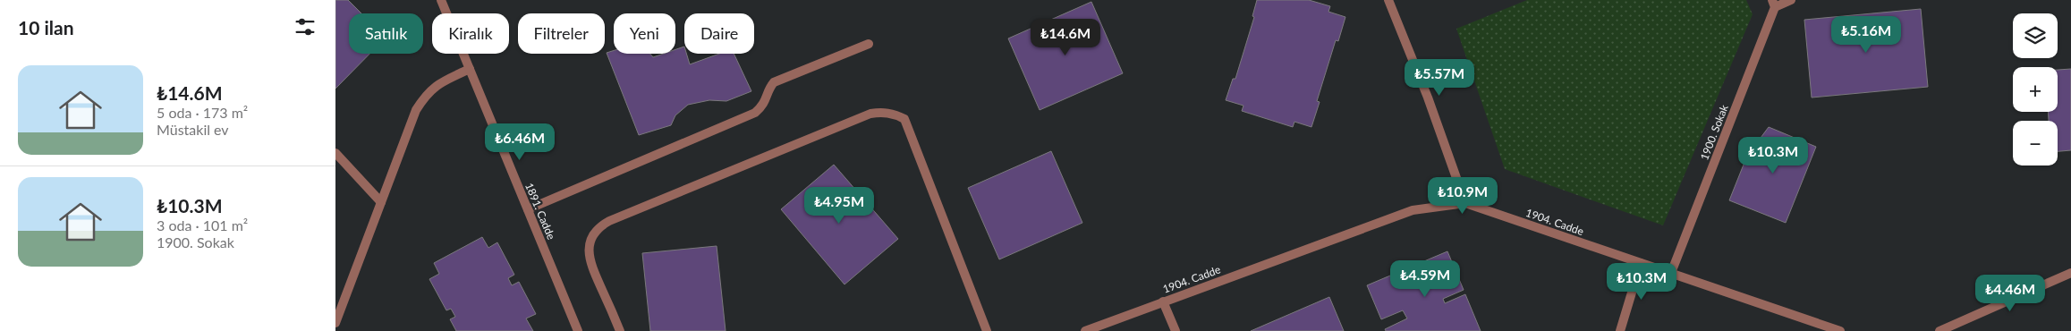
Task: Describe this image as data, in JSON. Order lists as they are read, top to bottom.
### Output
{
  "streets": {
    "street": ["1900. Sokak", "1891. Cadde", "1904. Cadde"]
  },
  "crossings": [
    ["1900. Sokak", "1904. Cadde"]
  ],
  "page": {
    "heading": "10 ilan",
    "map_buttons": ["+", "−"],
    "chip": [
      "Satılık",
      "Kiralık",
      "Filtreler",
      "Yeni",
      "Daire"
    ],
    "price": [
      "₺5.16M",
      "₺14.6M",
      "₺5.57M",
      "₺6.46M",
      "₺10.3M",
      "₺10.9M",
      "₺4.95M",
      "₺4.59M",
      "₺10.3M",
      "₺4.46M"
    ],
    "list": [
      {
        "name": "₺14.6M",
        "note": "5 oda · 173 m² · Müstakil ev"
      },
      {
        "name": "₺10.3M",
        "note": "3 oda · 101 m² · 1900. Sokak"
      }
    ]
  }
}
